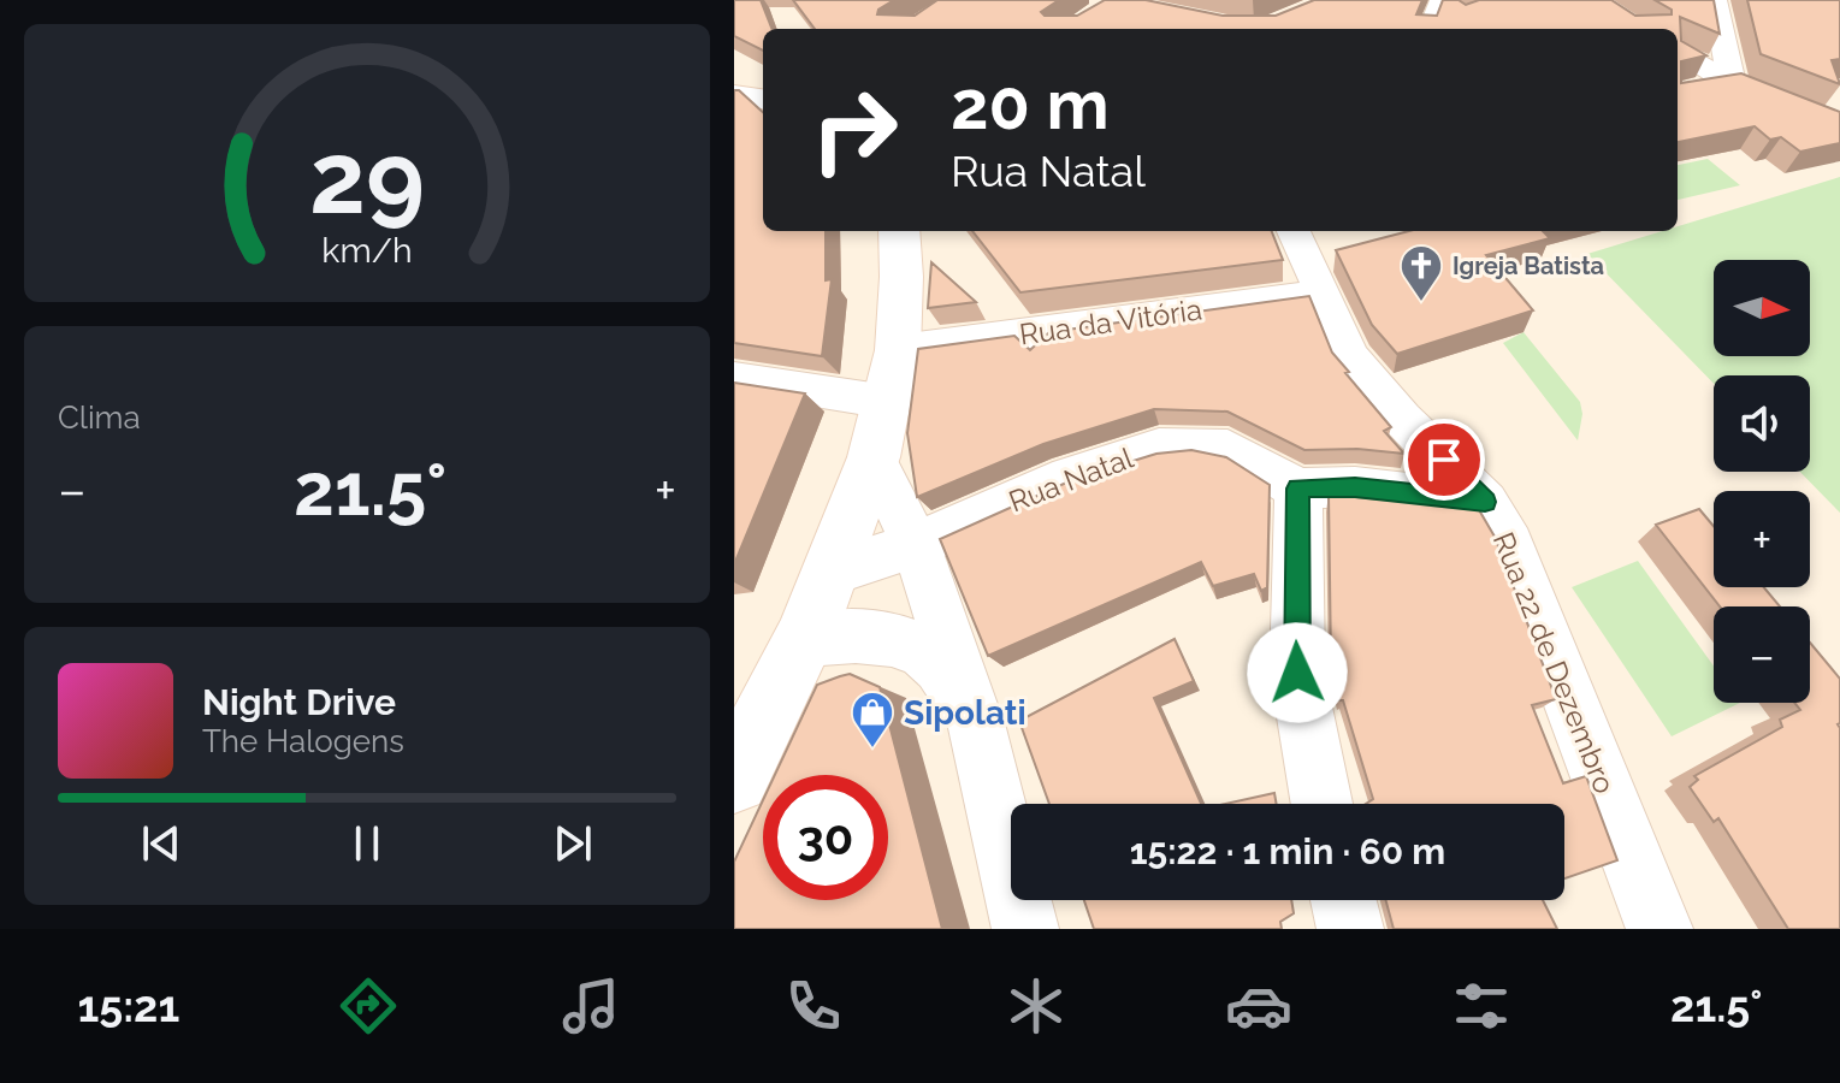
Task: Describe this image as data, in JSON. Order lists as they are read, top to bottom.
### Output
{
  "streets": {
    "street": ["Rua da Vitória", "Rua Natal", "Rua 22 de Dezembro"]
  },
  "crossings": [
    ["Rua da Vitória", "Rua 22 de Dezembro"]
  ],
  "places": {
    "church": ["Igreja Batista"],
    "shop": ["Sipolati"]
  },
  "north": "right",
  "page": {
    "turn": ["20 m", "Rua Natal"],
    "map_buttons": ["+", "−"],
    "tile": "Clima",
    "heat": ["−", "21.5°", "+"],
    "song": ["Night Drive", "The Halogens"],
    "limit": "30",
    "trip": "15:22 · 1 min · 60 m",
    "tabs": ["15:21", "21.5°"],
    "gauge": ["29", "km/h"]
  }
}
